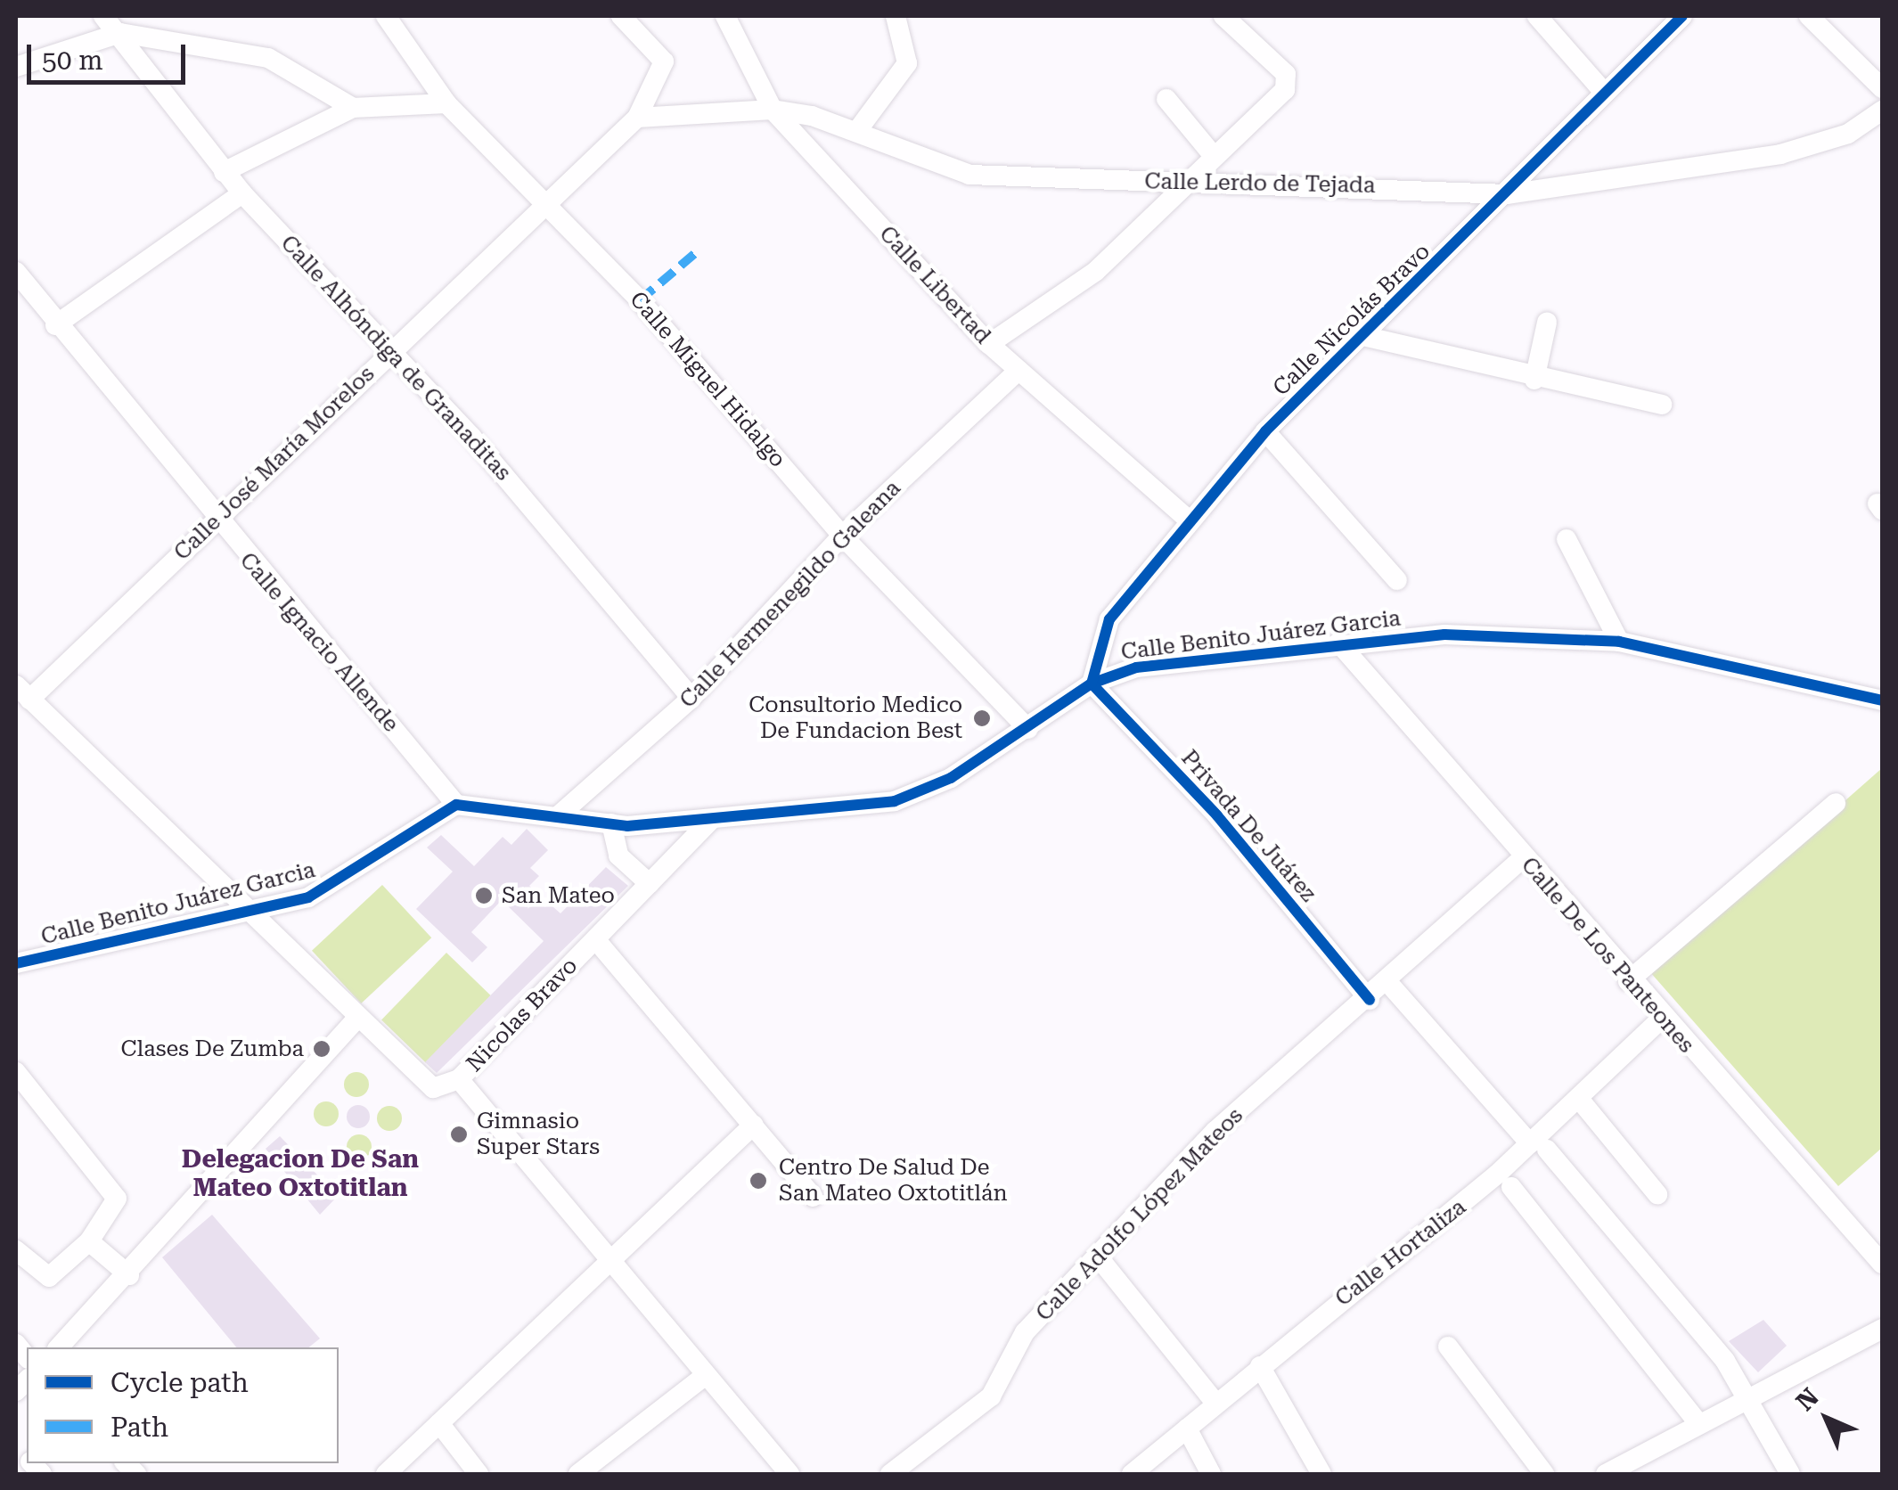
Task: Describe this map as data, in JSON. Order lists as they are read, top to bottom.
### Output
{
  "streets": {
    "street": [
      "Calle Lerdo de Tejada",
      "Calle Libertad",
      "Calle Nicolás Bravo",
      "Calle Alhóndiga de Granaditas",
      "Calle Miguel Hidalgo",
      "Calle José María Morelos",
      "Calle Hermenegildo Galeana",
      "Calle Benito Juárez Garcia",
      "Calle Ignacio Allende",
      "Privada De Juárez",
      "Calle De Los Panteones",
      "Nicolas Bravo",
      "Calle Adolfo López Mateos",
      "Calle Hortaliza"
    ]
  },
  "crossings": [
    ["Calle Lerdo de Tejada", "Calle Libertad"],
    ["Calle Lerdo de Tejada", "Calle Nicolás Bravo"],
    ["Calle Lerdo de Tejada", "Calle José María Morelos"],
    ["Calle Libertad", "Calle Nicolás Bravo"],
    ["Calle Libertad", "Calle Hermenegildo Galeana"],
    ["Calle Nicolás Bravo", "Calle Benito Juárez Garcia"],
    ["Calle Nicolás Bravo", "Privada De Juárez"],
    ["Calle Alhóndiga de Granaditas", "Calle José María Morelos"],
    ["Calle Alhóndiga de Granaditas", "Calle Hermenegildo Galeana"],
    ["Calle Miguel Hidalgo", "Calle José María Morelos"],
    ["Calle Miguel Hidalgo", "Calle Hermenegildo Galeana"],
    ["Calle Miguel Hidalgo", "Calle Benito Juárez Garcia"],
    ["Calle José María Morelos", "Calle Ignacio Allende"],
    ["Calle José María Morelos", "Nicolas Bravo"],
    ["Calle Hermenegildo Galeana", "Calle Benito Juárez Garcia"],
    ["Calle Benito Juárez Garcia", "Calle Ignacio Allende"],
    ["Calle Benito Juárez Garcia", "Privada De Juárez"],
    ["Calle Benito Juárez Garcia", "Calle De Los Panteones"],
    ["Calle Benito Juárez Garcia", "Nicolas Bravo"],
    ["Privada De Juárez", "Calle Adolfo López Mateos"],
    ["Calle De Los Panteones", "Calle Adolfo López Mateos"],
    ["Calle De Los Panteones", "Calle Hortaliza"]
  ],
  "districts": ["Delegacion De San Mateo Oxtotitlan"],
  "places": [
    "Consultorio Medico De Fundacion Best",
    "San Mateo",
    "Clases De Zumba",
    "Gimnasio Super Stars",
    "Centro De Salud De San Mateo Oxtotitlán"
  ],
  "legend": ["Cycle path", "Path"],
  "scale_bar": "50 m",
  "north": "top left"
}
